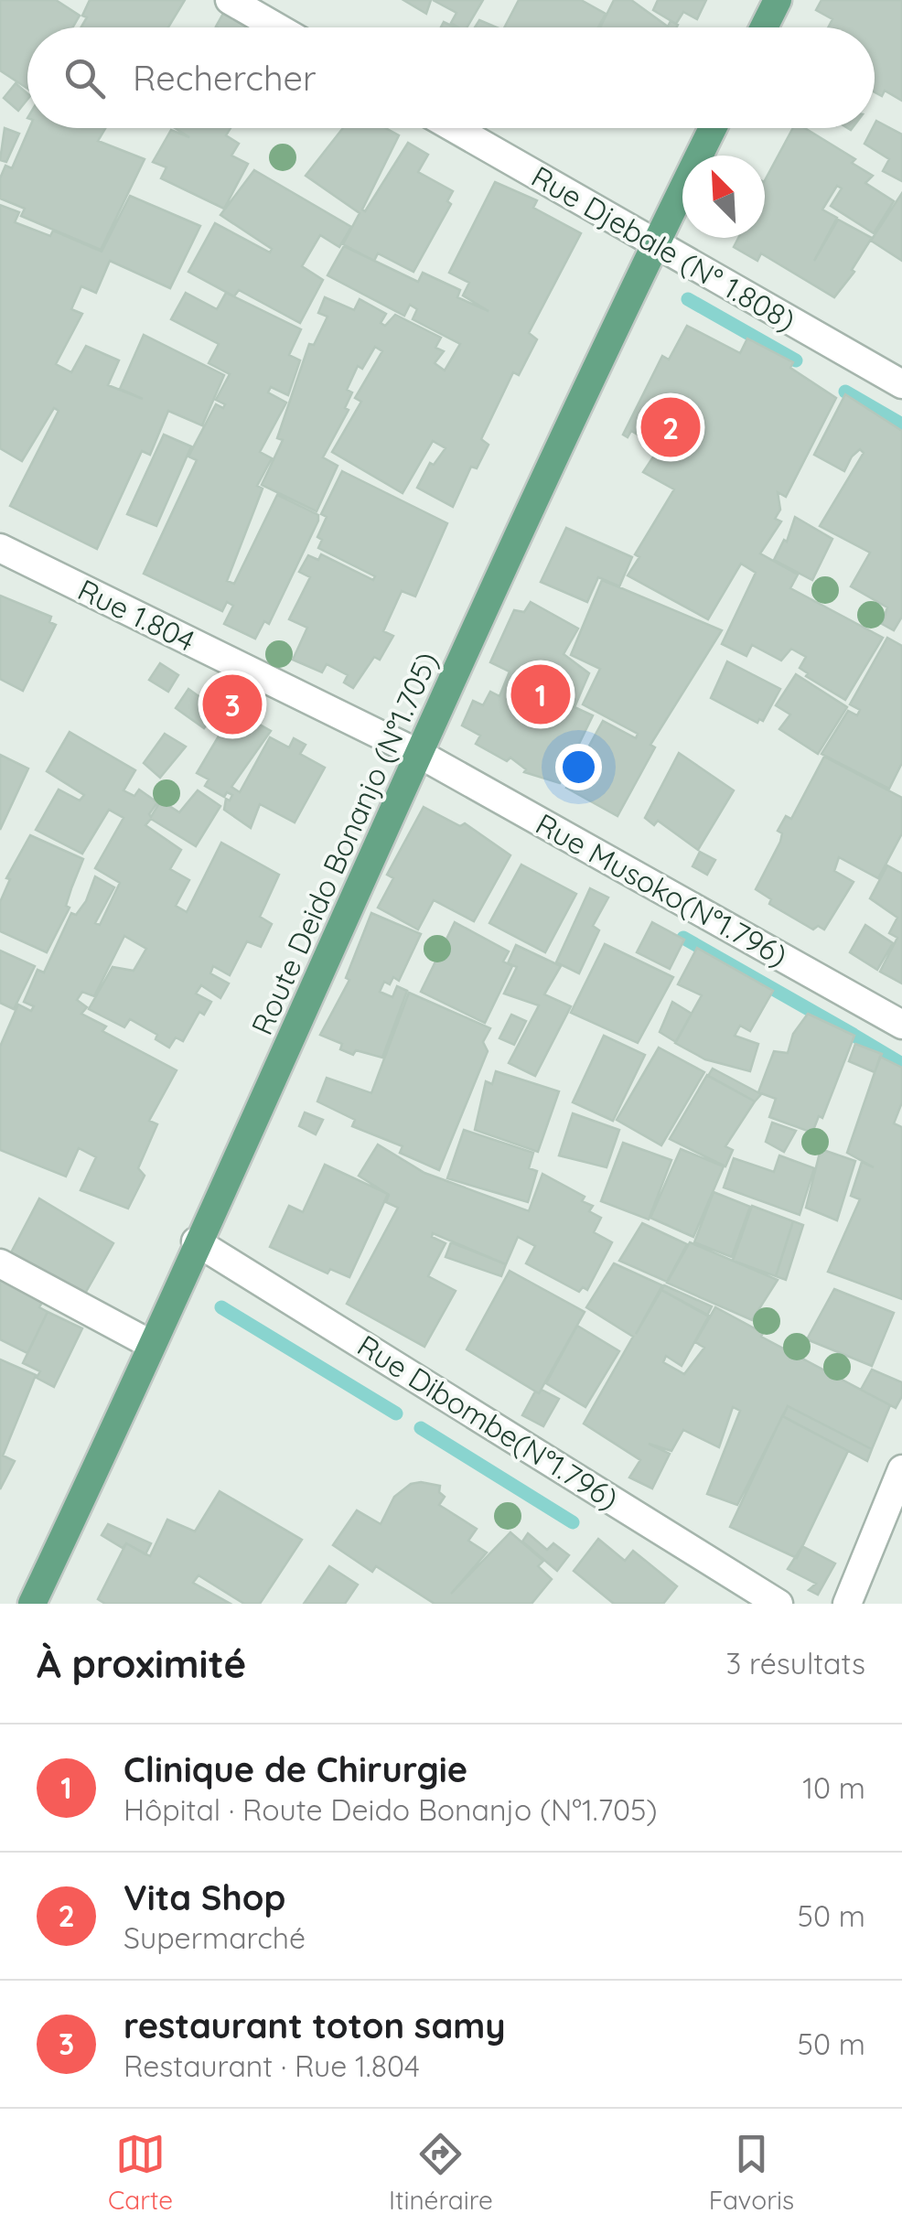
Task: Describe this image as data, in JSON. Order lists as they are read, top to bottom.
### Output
{
  "streets": {
    "main road": ["Route Deido Bonanjo (N°1.705)"],
    "street": [
      "Rue Djebale (N° 1.808)",
      "Rue 1.804",
      "Rue Musoko(N°1.796)",
      "Rue Dibombe(N°1.796)"
    ]
  },
  "crossings": [
    ["Rue Djebale (N° 1.808)", "Route Deido Bonanjo (N°1.705)"],
    ["Rue 1.804", "Route Deido Bonanjo (N°1.705)"],
    ["Rue 1.804", "Rue Musoko(N°1.796)"],
    ["Route Deido Bonanjo (N°1.705)", "Rue Musoko(N°1.796)"],
    ["Route Deido Bonanjo (N°1.705)", "Rue Dibombe(N°1.796)"]
  ],
  "north": "top left",
  "page": {
    "search": "Rechercher",
    "pins": ["2", "1", "3"],
    "heading": ["À proximité", "3 résultats"],
    "list": [
      {
        "mark": "1",
        "name": "Clinique de Chirurgie",
        "note": "Hôpital · Route Deido Bonanjo (N°1.705)",
        "value": "10 m"
      },
      {
        "mark": "2",
        "name": "Vita Shop",
        "note": "Supermarché",
        "value": "50 m"
      },
      {
        "mark": "3",
        "name": "restaurant toton samy",
        "note": "Restaurant · Rue 1.804",
        "value": "50 m"
      }
    ],
    "nav": ["Carte", "Itinéraire", "Favoris"]
  }
}
